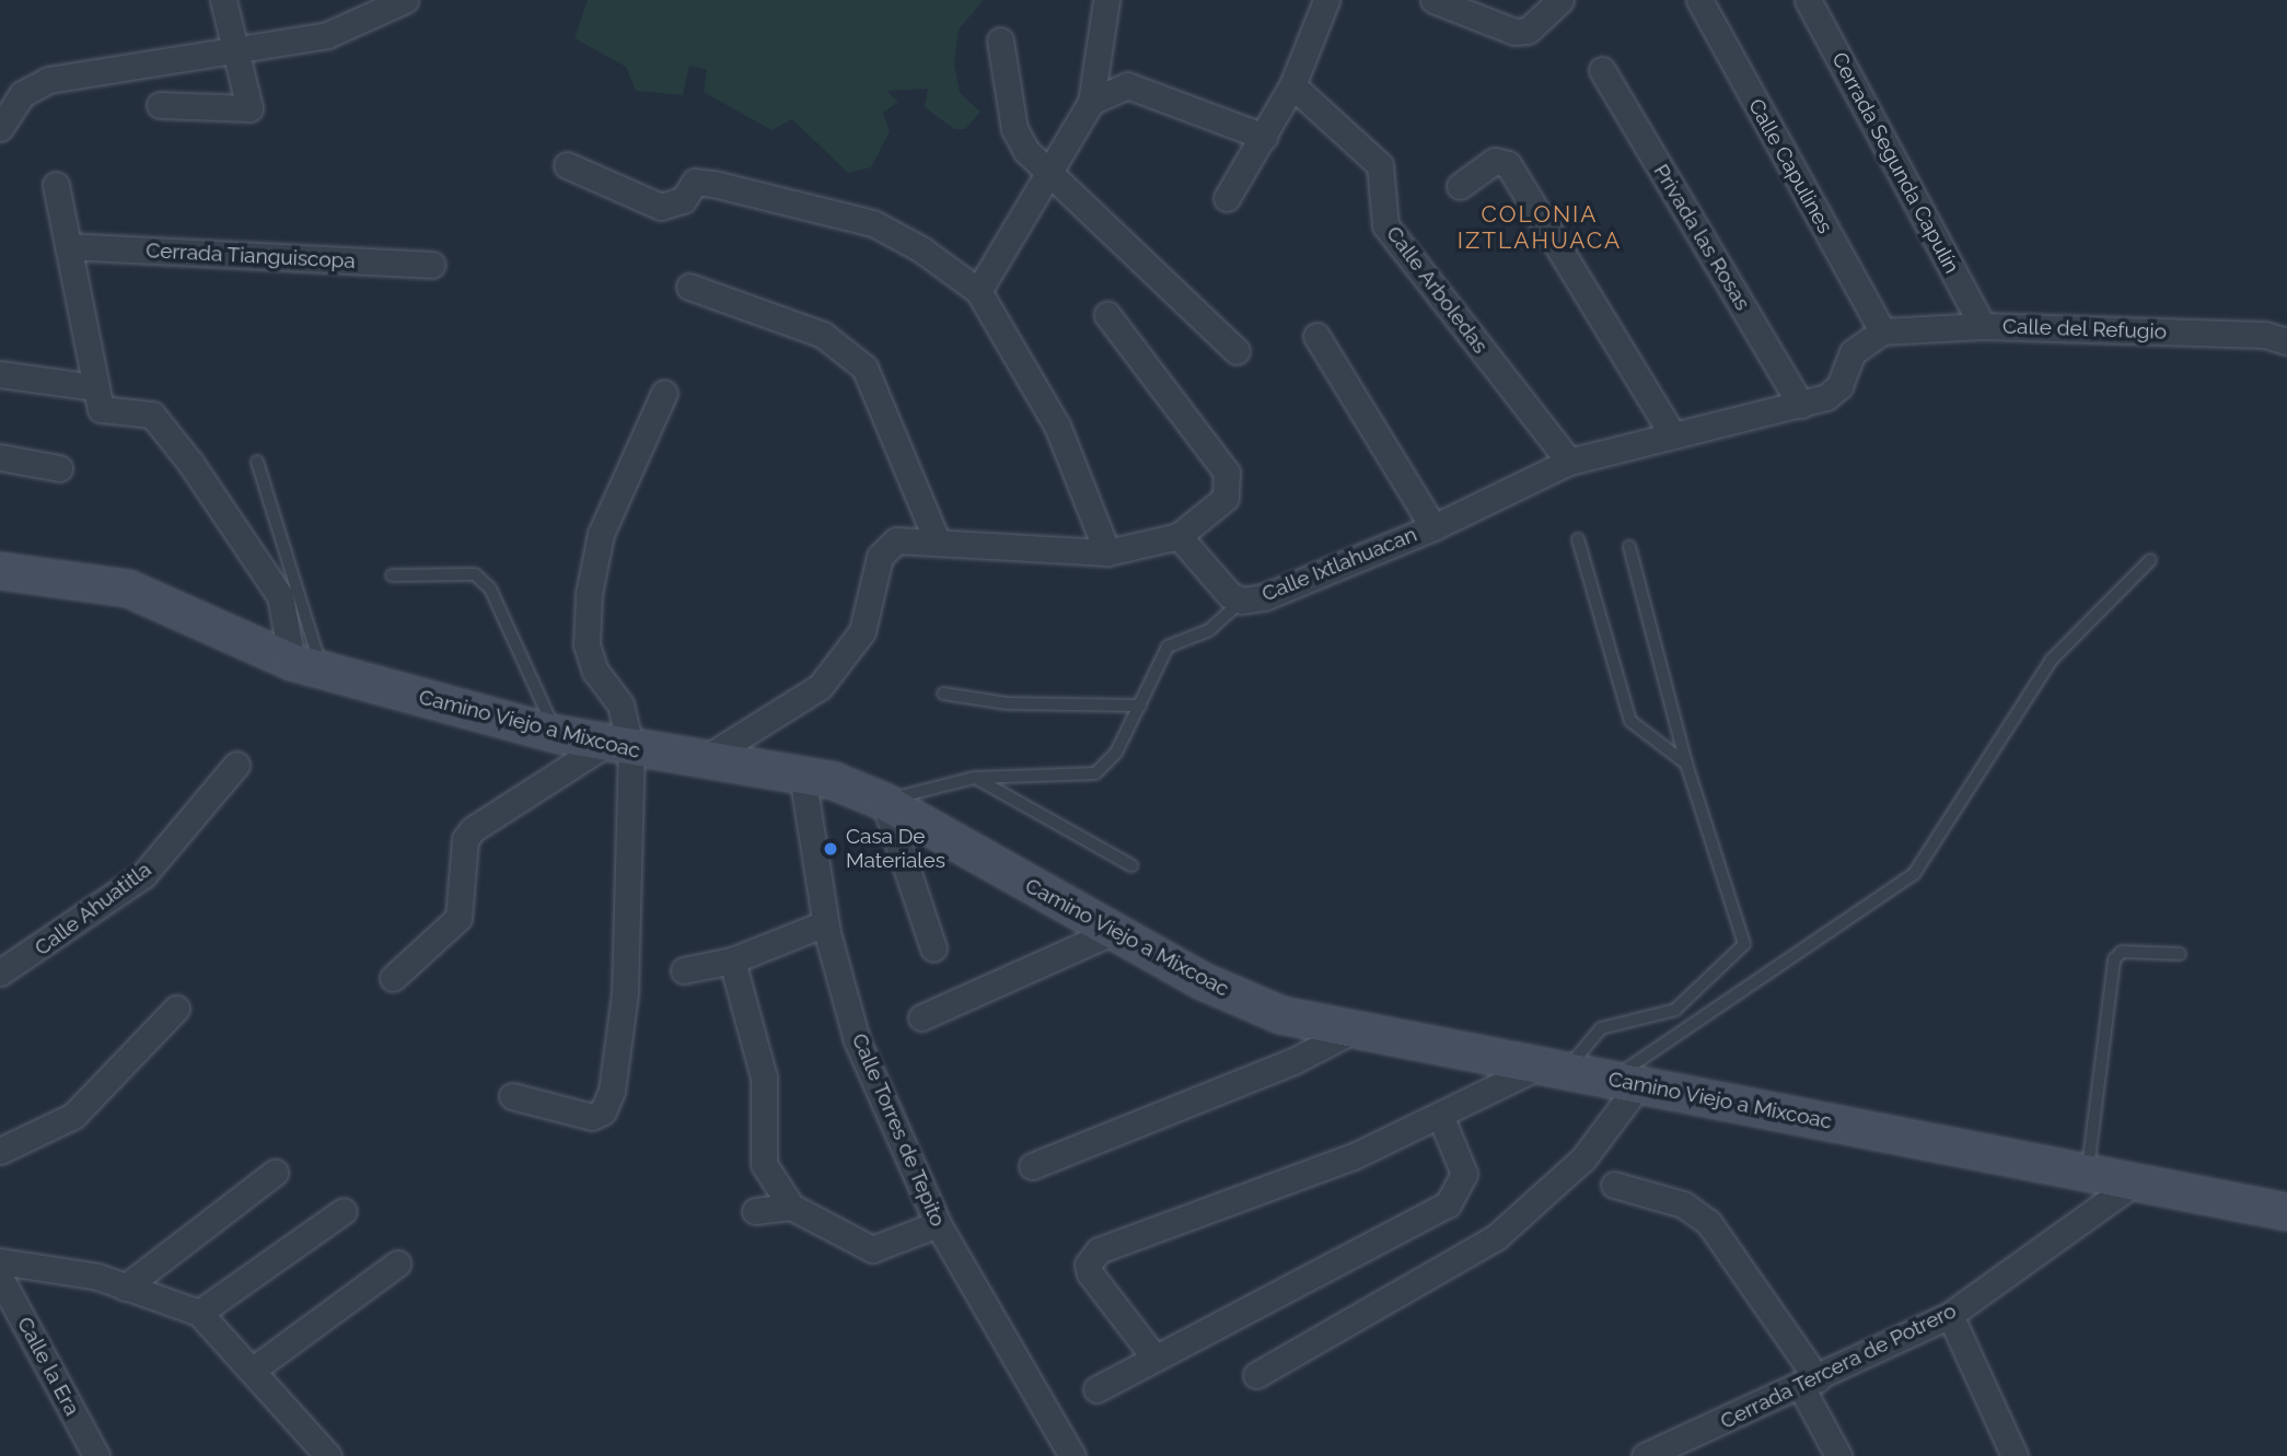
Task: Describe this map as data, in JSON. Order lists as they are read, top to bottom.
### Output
{
  "streets": {
    "main road": ["Camino Viejo a Mixcoac"],
    "street": [
      "Cerrada Segunda Capulín",
      "Calle Capulines",
      "Privada las Rosas",
      "Cerrada Tianguiscopa",
      "Calle Arboledas",
      "Calle del Refugio",
      "Calle Ixtlahuacan",
      "Calle Ahuatitla",
      "Calle Torres de Tepito",
      "Calle la Era",
      "Cerrada Tercera de Potrero"
    ]
  },
  "crossings": [
    ["Cerrada Segunda Capulín", "Calle del Refugio"],
    ["Calle Capulines", "Calle del Refugio"],
    ["Calle Capulines", "Calle Ixtlahuacan"],
    ["Privada las Rosas", "Calle Ixtlahuacan"],
    ["Calle Arboledas", "Calle Ixtlahuacan"],
    ["Calle del Refugio", "Calle Ixtlahuacan"],
    ["Camino Viejo a Mixcoac", "Calle Torres de Tepito"],
    ["Camino Viejo a Mixcoac", "Cerrada Tercera de Potrero"]
  ],
  "districts": ["COLONIA IZTLAHUACA"],
  "places": ["Casa De Materiales"]
}
